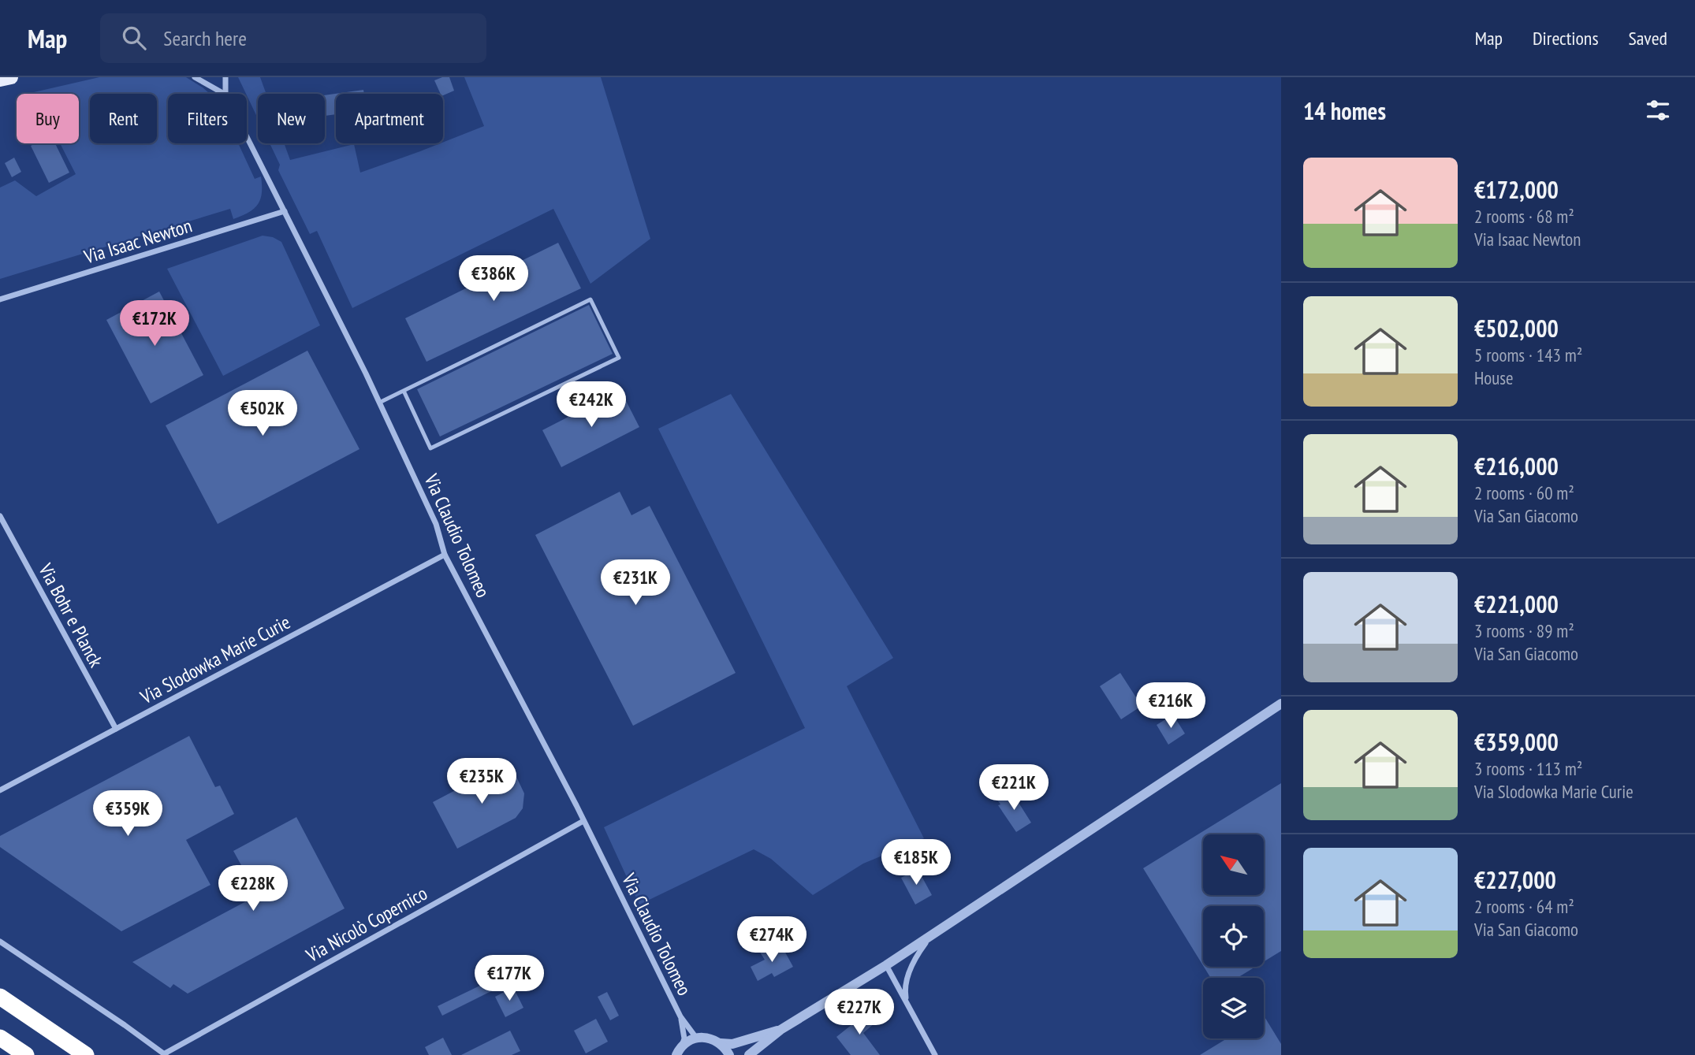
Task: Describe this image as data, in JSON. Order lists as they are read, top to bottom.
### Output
{
  "streets": {
    "street": [
      "Via Isaac Newton",
      "Via Claudio Tolomeo",
      "Via Bohr e Planck",
      "Via Slodowka Marie Curie",
      "Via Nicolò Copernico"
    ]
  },
  "crossings": [
    ["Via Isaac Newton", "Via Claudio Tolomeo"],
    ["Via Claudio Tolomeo", "Via Slodowka Marie Curie"],
    ["Via Claudio Tolomeo", "Via Nicolò Copernico"],
    ["Via Bohr e Planck", "Via Slodowka Marie Curie"]
  ],
  "north": "top left",
  "page": {
    "header": "Map",
    "search": "Search here",
    "nav": ["Map", "Directions", "Saved"],
    "heading": "14 homes",
    "chip": [
      "Buy",
      "Rent",
      "Filters",
      "New",
      "Apartment"
    ],
    "list": [
      {
        "name": "€172,000",
        "note": "2 rooms · 68 m² · Via Isaac Newton"
      },
      {
        "name": "€502,000",
        "note": "5 rooms · 143 m² · House"
      },
      {
        "name": "€216,000",
        "note": "2 rooms · 60 m² · Via San Giacomo"
      },
      {
        "name": "€221,000",
        "note": "3 rooms · 89 m² · Via San Giacomo"
      },
      {
        "name": "€359,000",
        "note": "3 rooms · 113 m² · Via Slodowka Marie Curie"
      },
      {
        "name": "€227,000",
        "note": "2 rooms · 64 m² · Via San Giacomo"
      }
    ],
    "price": [
      "€386K",
      "€172K",
      "€242K",
      "€502K",
      "€231K",
      "€216K",
      "€235K",
      "€221K",
      "€359K",
      "€185K",
      "€228K",
      "€274K",
      "€177K",
      "€227K"
    ]
  }
}
